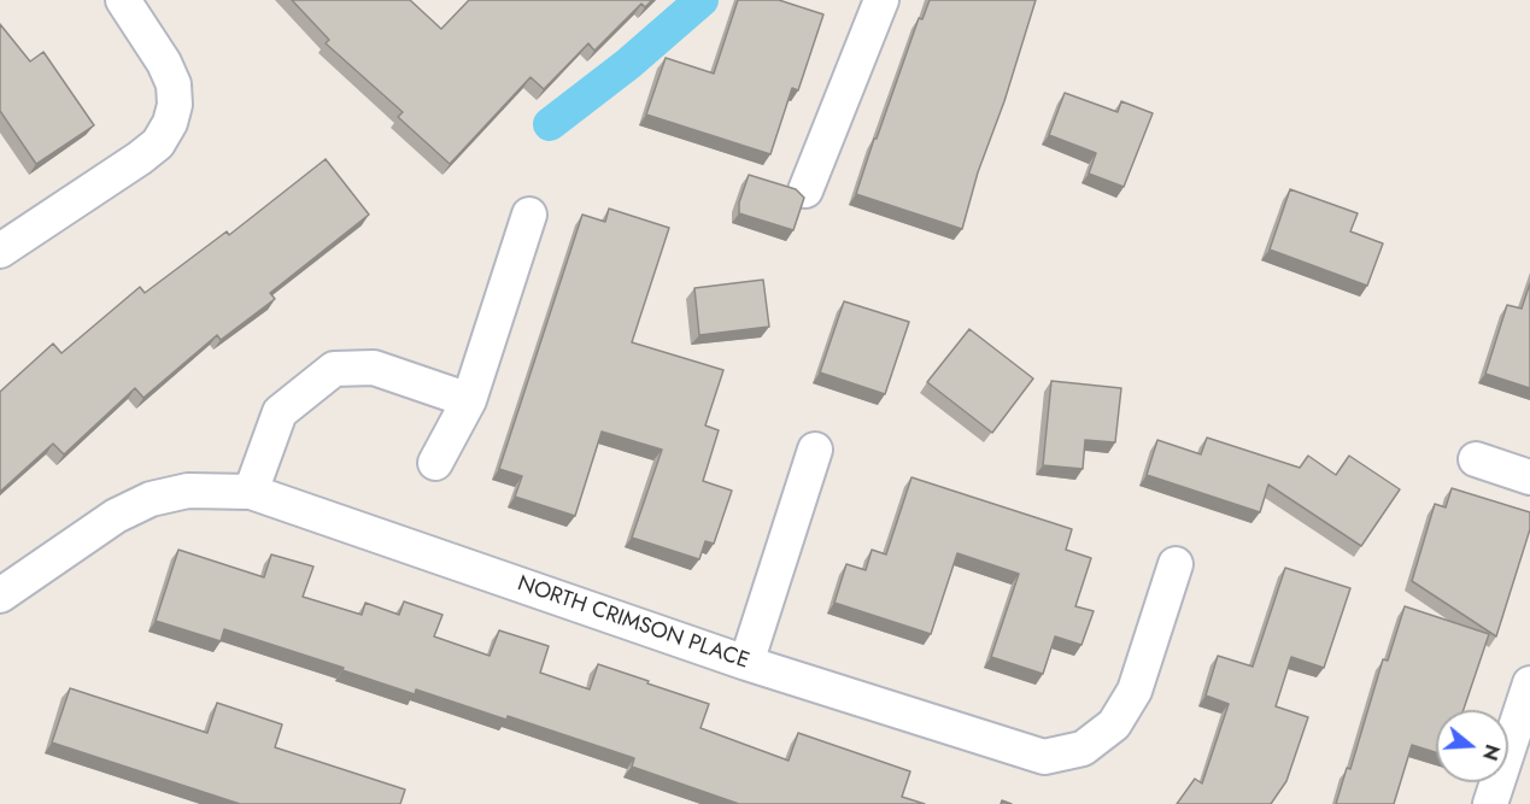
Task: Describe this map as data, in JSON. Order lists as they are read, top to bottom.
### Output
{
  "streets": {
    "street": ["NORTH CRIMSON PLACE"]
  },
  "north": "right"
}
